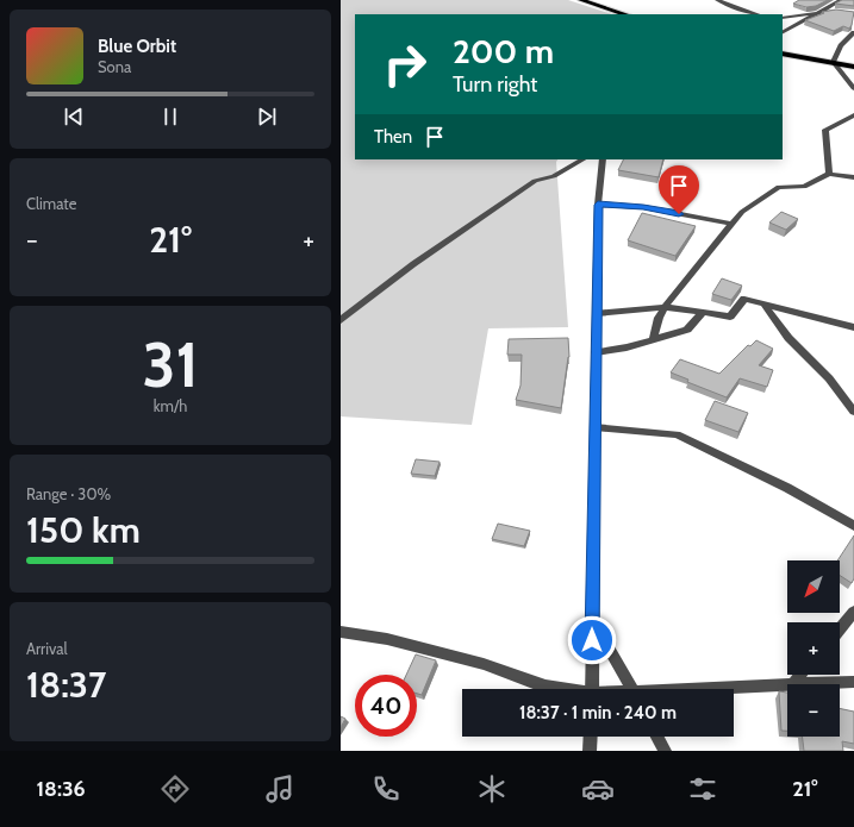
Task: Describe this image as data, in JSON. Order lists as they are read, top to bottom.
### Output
{
  "north": "bottom left",
  "page": {
    "turn": ["200 m", "Turn right"],
    "song": ["Blue Orbit", "Sona"],
    "then": "Then",
    "tile": [
      "Climate",
      ["31", "km/h"],
      ["Range · 30%", "150 km"],
      ["Arrival", "18:37"]
    ],
    "heat": ["−", "21°", "+"],
    "map_buttons": ["+", "−"],
    "limit": "40",
    "trip": "18:37 · 1 min · 240 m",
    "tabs": ["18:36", "21°"]
  }
}
